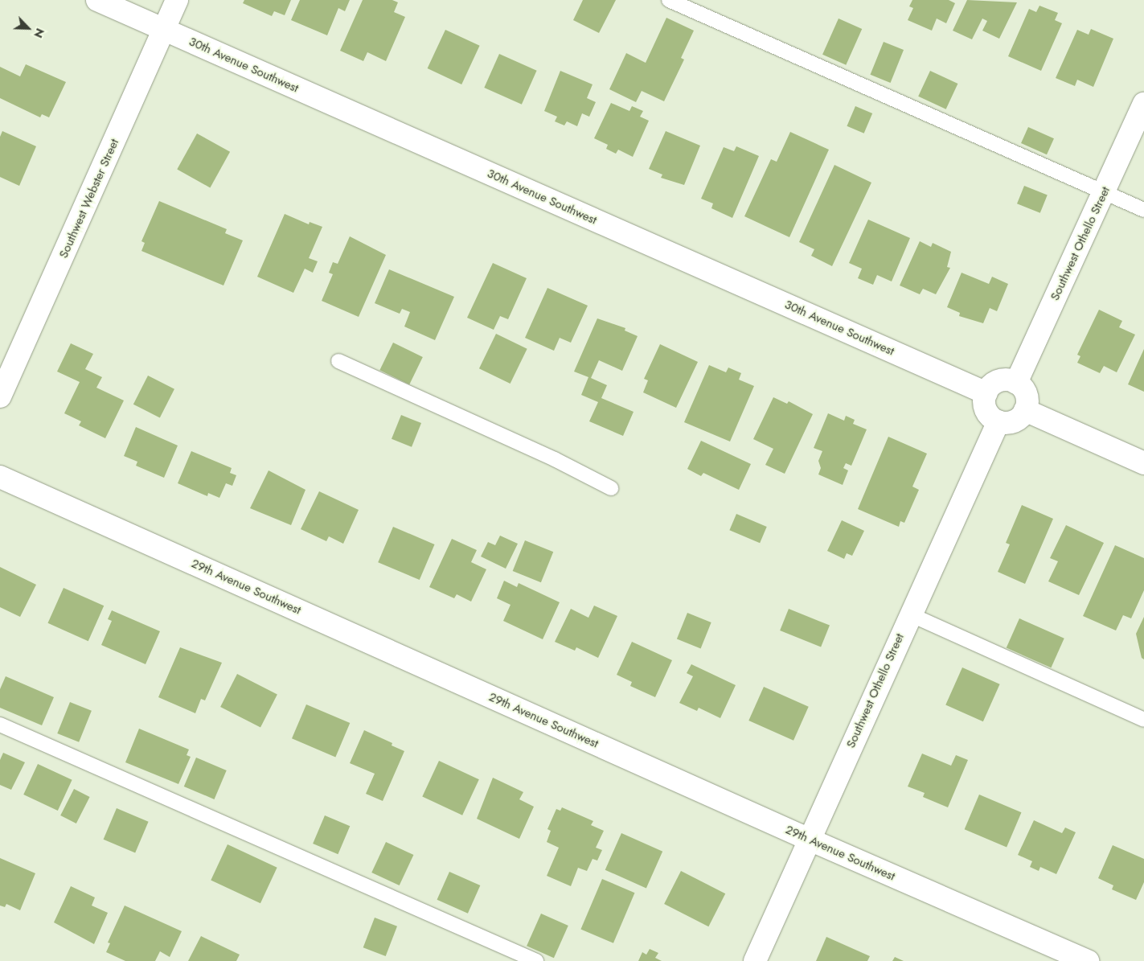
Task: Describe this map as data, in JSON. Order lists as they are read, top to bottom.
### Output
{
  "streets": {
    "street": [
      "30th Avenue Southwest",
      "Southwest Webster Street",
      "Southwest Othello Street",
      "29th Avenue Southwest"
    ]
  },
  "crossings": [
    ["30th Avenue Southwest", "Southwest Webster Street"],
    ["30th Avenue Southwest", "Southwest Othello Street"],
    ["Southwest Othello Street", "29th Avenue Southwest"]
  ],
  "north": "bottom right"
}
